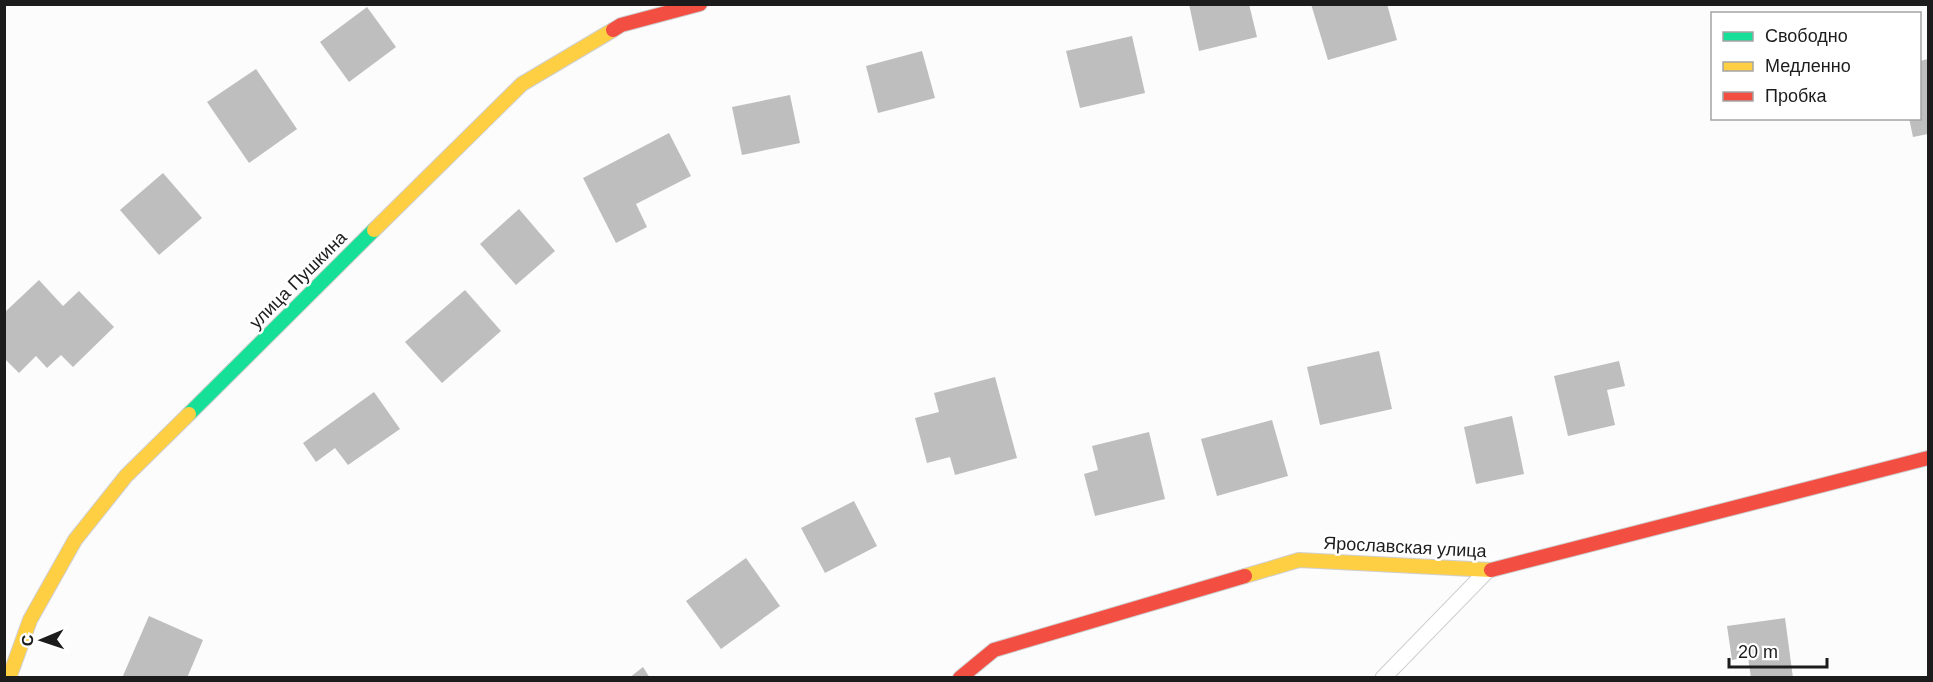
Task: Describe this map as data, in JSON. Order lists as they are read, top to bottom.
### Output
{
  "streets": {
    "street": ["улица Пушкина", "Ярославская улица"]
  },
  "legend": ["Свободно", "Медленно", "Пробка"],
  "scale_bar": "20 m",
  "north": "left"
}
